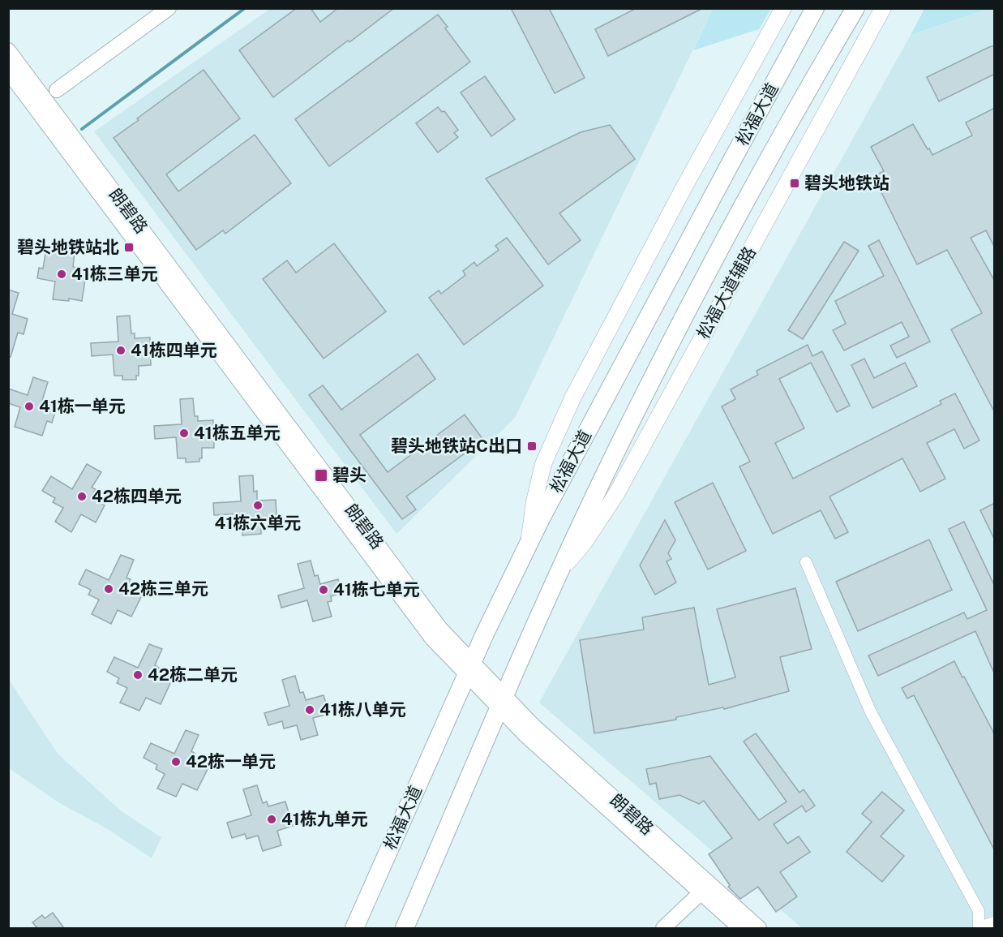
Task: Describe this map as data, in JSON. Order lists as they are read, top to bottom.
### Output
{
  "streets": {
    "main road": ["松福大道", "松福大道辅路"],
    "street": ["朗碧路"]
  },
  "crossings": [
    ["松福大道", "朗碧路"],
    ["松福大道", "松福大道辅路"]
  ],
  "places": {
    "transit": [
      "碧头地铁站",
      "碧头地铁站北",
      "碧头地铁站C出口",
      "碧头"
    ],
    "other": [
      "41栋三单元",
      "41栋四单元",
      "41栋一单元",
      "41栋五单元",
      "42栋四单元",
      "41栋六单元",
      "42栋三单元",
      "41栋七单元",
      "42栋二单元",
      "41栋八单元",
      "42栋一单元",
      "41栋九单元"
    ]
  }
}
